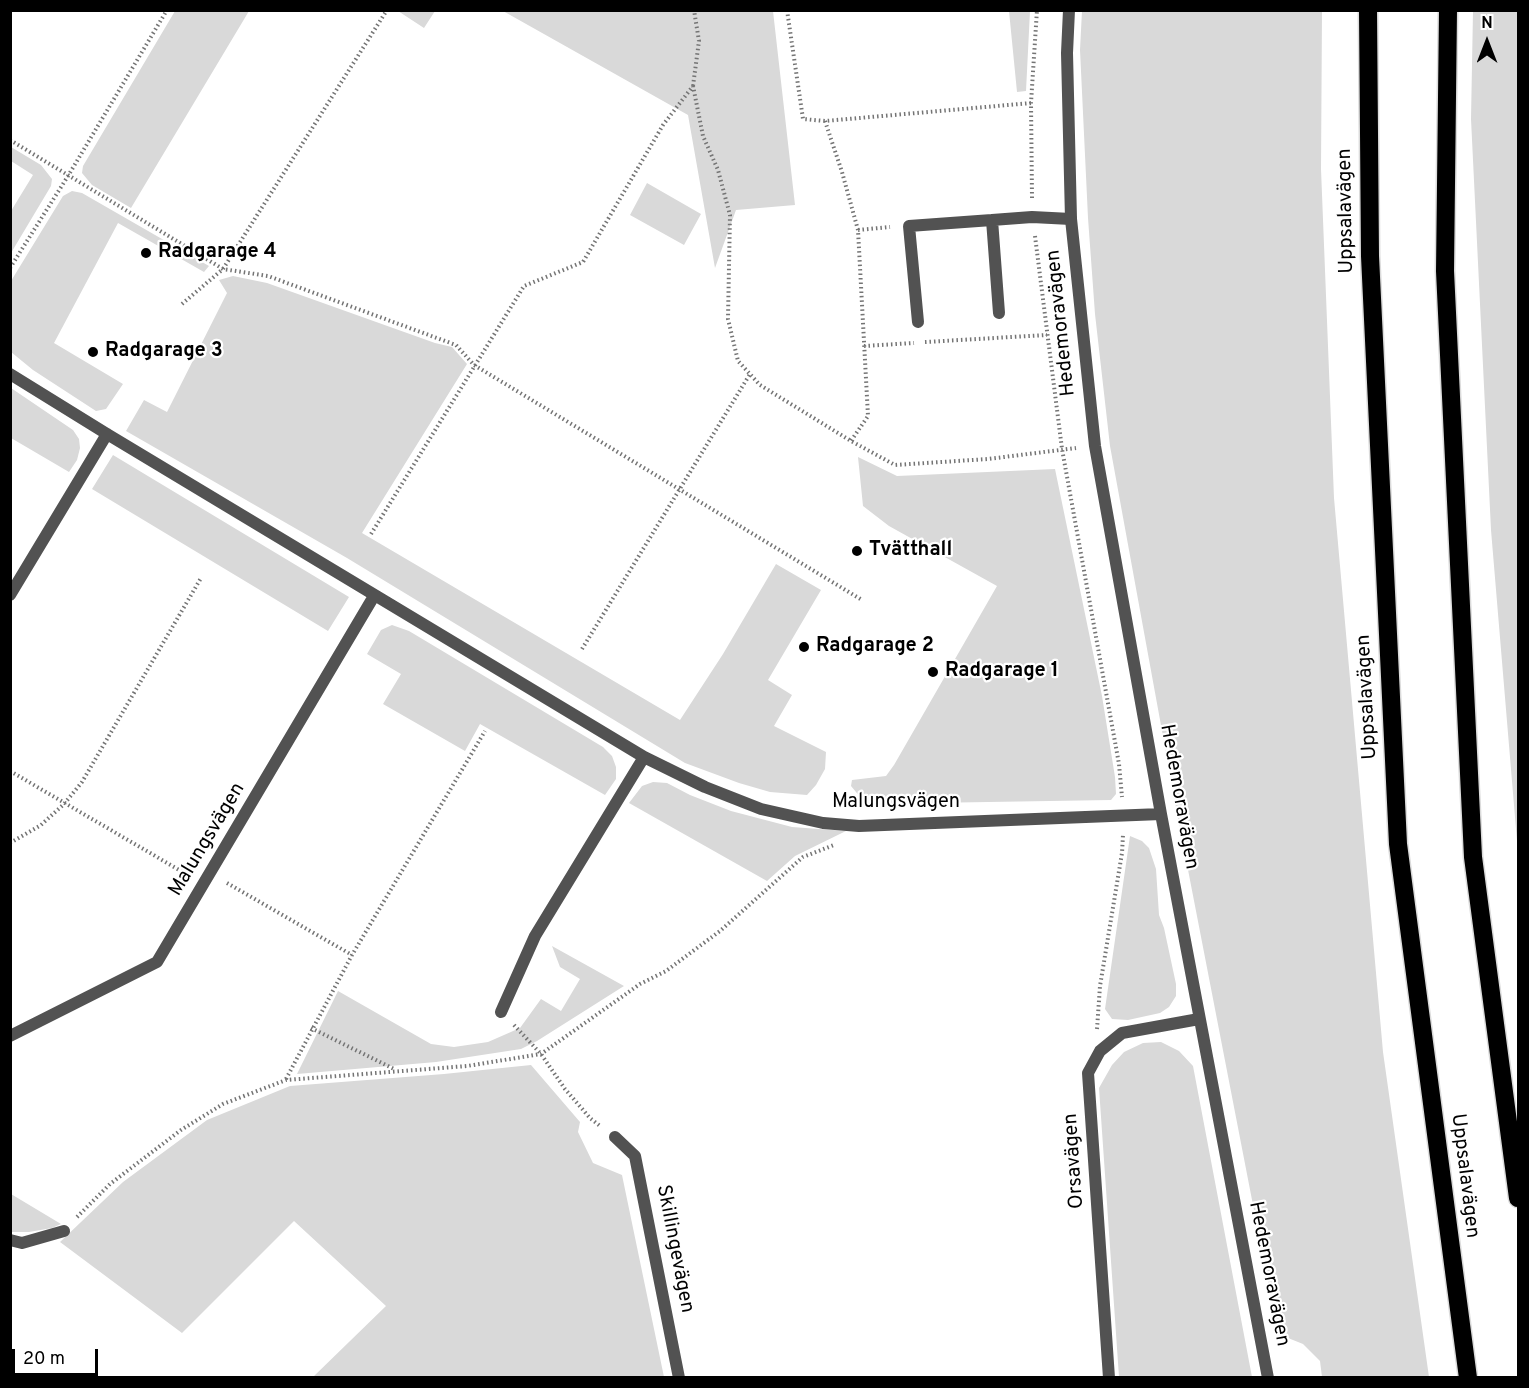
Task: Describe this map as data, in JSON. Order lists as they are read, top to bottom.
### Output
{
  "streets": {
    "highway": ["Uppsalavägen"],
    "street": [
      "Hedemoravägen",
      "Malungsvägen",
      "Orsavägen",
      "Skillingevägen"
    ]
  },
  "crossings": [
    ["Hedemoravägen", "Malungsvägen"],
    ["Hedemoravägen", "Orsavägen"]
  ],
  "places": [
    "Radgarage 4",
    "Radgarage 3",
    "Tvätthall",
    "Radgarage 2",
    "Radgarage 1"
  ],
  "scale_bar": "20 m",
  "north": "top"
}
